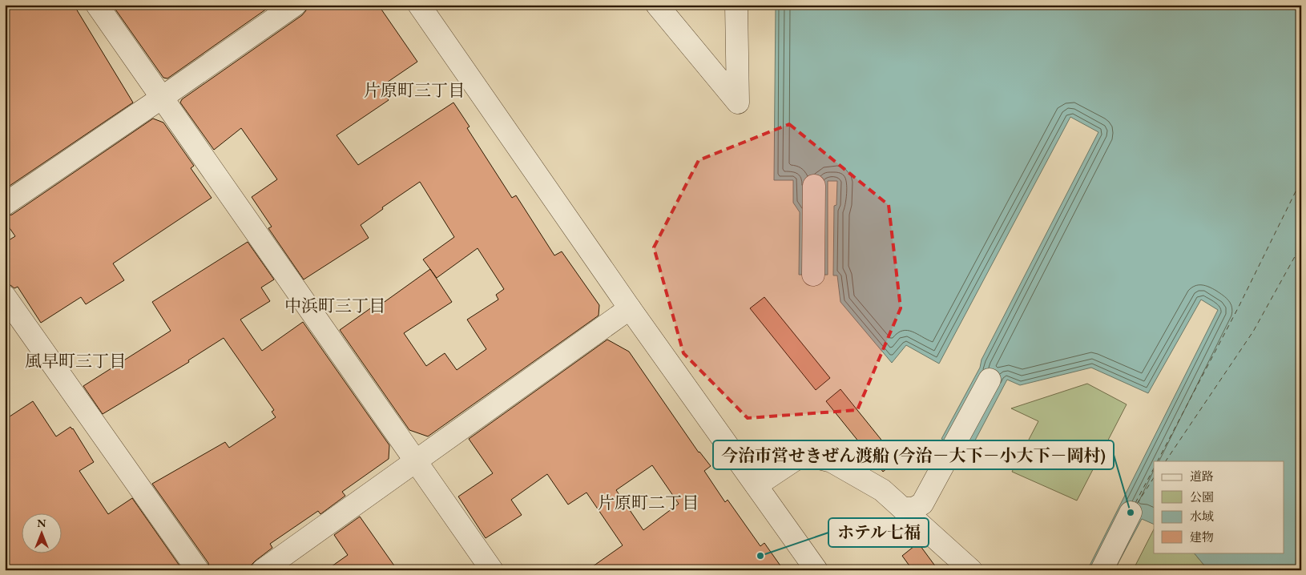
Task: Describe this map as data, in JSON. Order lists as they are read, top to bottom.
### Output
{
  "districts": [
    "片原町三丁目",
    "中浜町三丁目",
    "風早町三丁目",
    "片原町二丁目"
  ],
  "places": ["今治市営せきぜん渡船 (今治－大下－小大下－岡村)", "ホテル七福"],
  "legend": [
    "道路",
    "公園",
    "水域",
    "建物"
  ],
  "north": "top"
}
